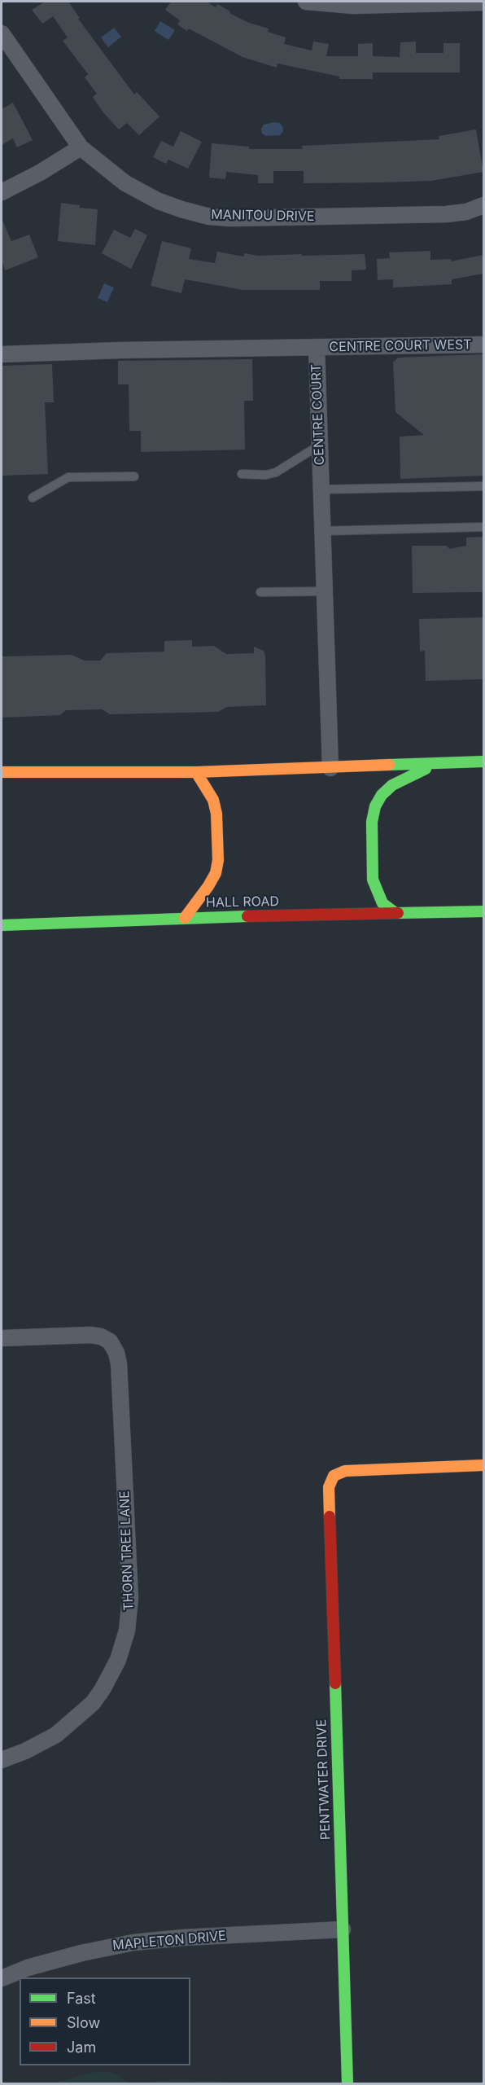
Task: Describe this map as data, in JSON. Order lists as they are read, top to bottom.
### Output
{
  "streets": {
    "main road": ["HALL ROAD", "PENTWATER DRIVE"],
    "street": [
      "MANITOU DRIVE",
      "CENTRE COURT WEST",
      "CENTRE COURT",
      "THORN TREE LANE",
      "MAPLETON DRIVE"
    ]
  },
  "crossings": [
    ["CENTRE COURT WEST", "CENTRE COURT"],
    ["PENTWATER DRIVE", "MAPLETON DRIVE"]
  ],
  "legend": ["Fast", "Slow", "Jam"]
}
